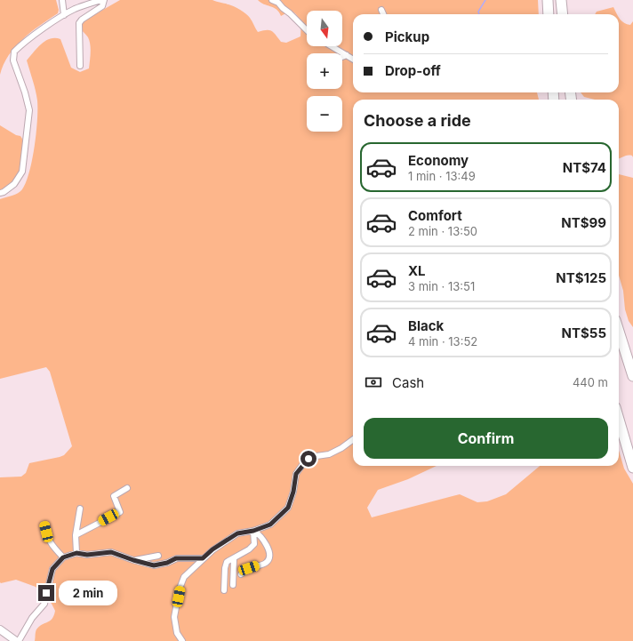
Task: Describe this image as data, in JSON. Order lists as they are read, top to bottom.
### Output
{
  "north": "bottom",
  "page": {
    "map_buttons": ["+", "−"],
    "banner": ["Pickup", "Drop-off"],
    "heading": "Choose a ride",
    "list": [
      {
        "name": "Economy",
        "note": "1 min · 13:49",
        "value": "NT$74"
      },
      {
        "name": "Comfort",
        "note": "2 min · 13:50",
        "value": "NT$99"
      },
      {
        "name": "XL",
        "note": "3 min · 13:51",
        "value": "NT$125"
      },
      {
        "name": "Black",
        "note": "4 min · 13:52",
        "value": "NT$55"
      }
    ],
    "pay": ["Cash", "440 m"],
    "buttons": "Confirm",
    "bubble": "2 min"
  }
}
